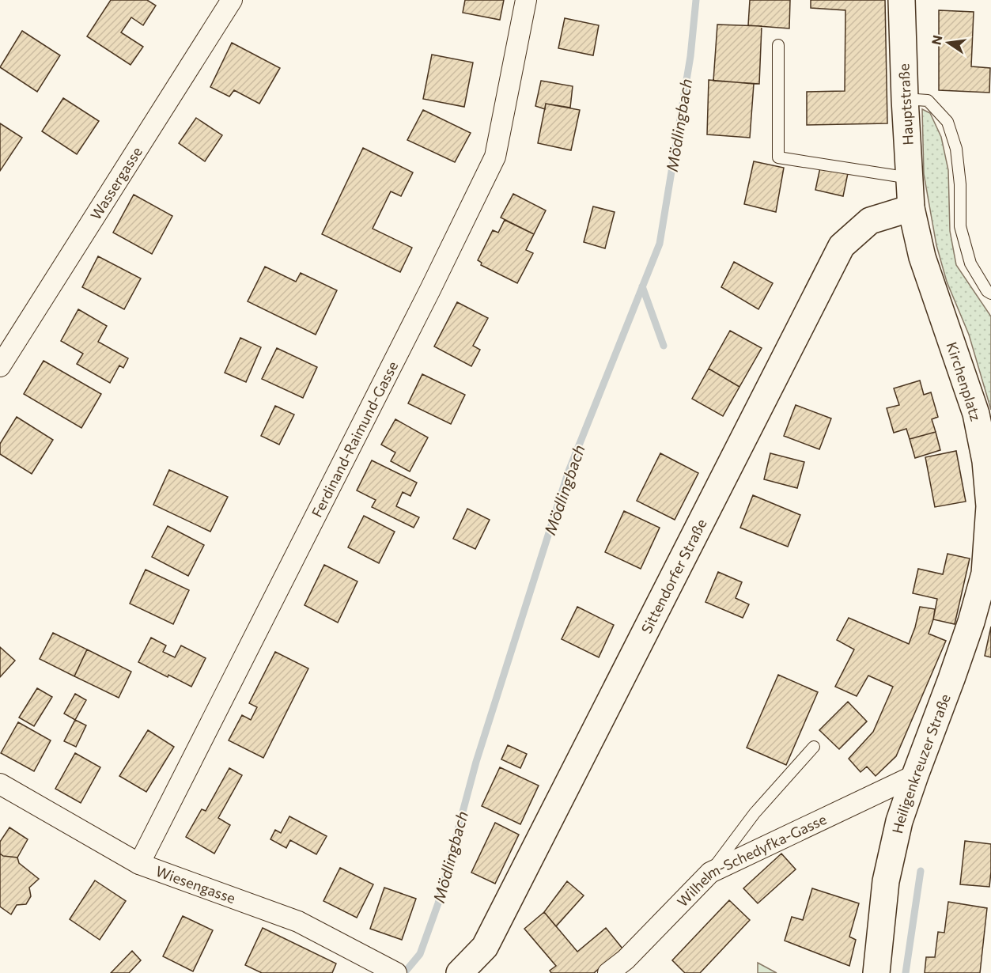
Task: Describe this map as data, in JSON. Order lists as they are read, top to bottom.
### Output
{
  "streets": {
    "main road": [
      "Hauptstraße",
      "Kirchenplatz",
      "Sittendorfer Straße",
      "Heiligenkreuzer Straße"
    ],
    "street": [
      "Wassergasse",
      "Ferdinand-Raimund-Gasse",
      "Wilhelm-Schedyfka-Gasse",
      "Wiesengasse"
    ]
  },
  "crossings": [
    ["Hauptstraße", "Kirchenplatz"],
    ["Hauptstraße", "Sittendorfer Straße"],
    ["Kirchenplatz", "Sittendorfer Straße"],
    ["Kirchenplatz", "Heiligenkreuzer Straße"],
    ["Ferdinand-Raimund-Gasse", "Wiesengasse"],
    ["Heiligenkreuzer Straße", "Wilhelm-Schedyfka-Gasse"]
  ],
  "water": ["Mödlingbach"],
  "north": "left"
}
